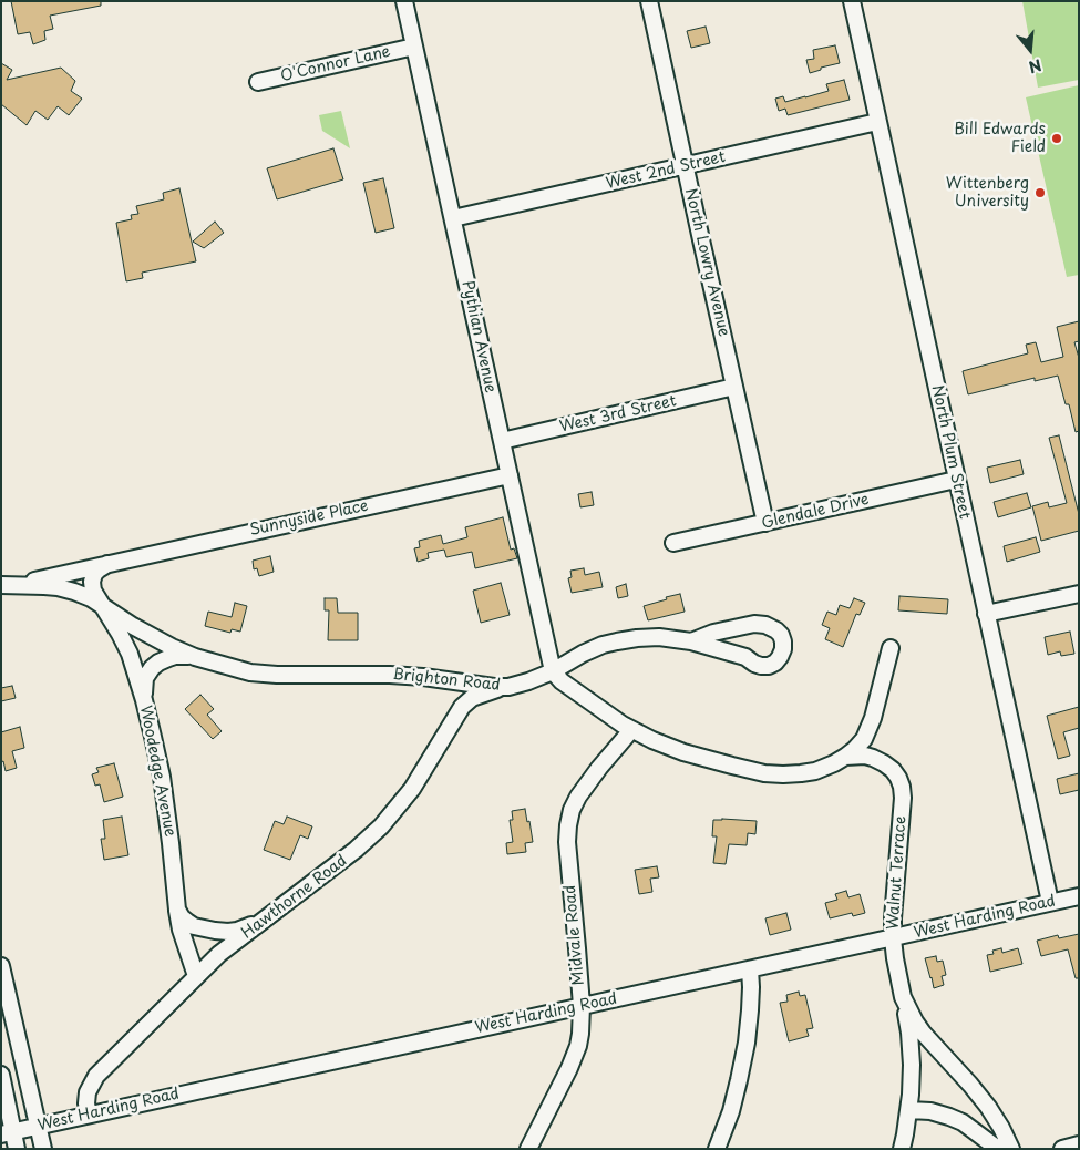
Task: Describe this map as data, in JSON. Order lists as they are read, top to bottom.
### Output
{
  "streets": {
    "street": [
      "O'Connor Lane",
      "West 2nd Street",
      "North Lowry Avenue",
      "Pythian Avenue",
      "West 3rd Street",
      "North Plum Street",
      "Glendale Drive",
      "Sunnyside Place",
      "Brighton Road",
      "Woodedge Avenue",
      "Walnut Terrace",
      "Hawthorne Road",
      "West Harding Road",
      "Midvale Road"
    ]
  },
  "crossings": [
    ["O'Connor Lane", "Pythian Avenue"],
    ["West 2nd Street", "North Lowry Avenue"],
    ["West 2nd Street", "Pythian Avenue"],
    ["West 2nd Street", "North Plum Street"],
    ["North Lowry Avenue", "West 3rd Street"],
    ["North Lowry Avenue", "Glendale Drive"],
    ["Pythian Avenue", "West 3rd Street"],
    ["Pythian Avenue", "Sunnyside Place"],
    ["Pythian Avenue", "Brighton Road"],
    ["North Plum Street", "Glendale Drive"],
    ["North Plum Street", "West Harding Road"],
    ["Sunnyside Place", "Brighton Road"],
    ["Brighton Road", "Woodedge Avenue"],
    ["Brighton Road", "Hawthorne Road"],
    ["Woodedge Avenue", "Hawthorne Road"],
    ["Walnut Terrace", "West Harding Road"],
    ["Hawthorne Road", "West Harding Road"],
    ["West Harding Road", "Midvale Road"]
  ],
  "places": ["Bill Edwards Field", "Wittenberg University"],
  "north": "bottom"
}
